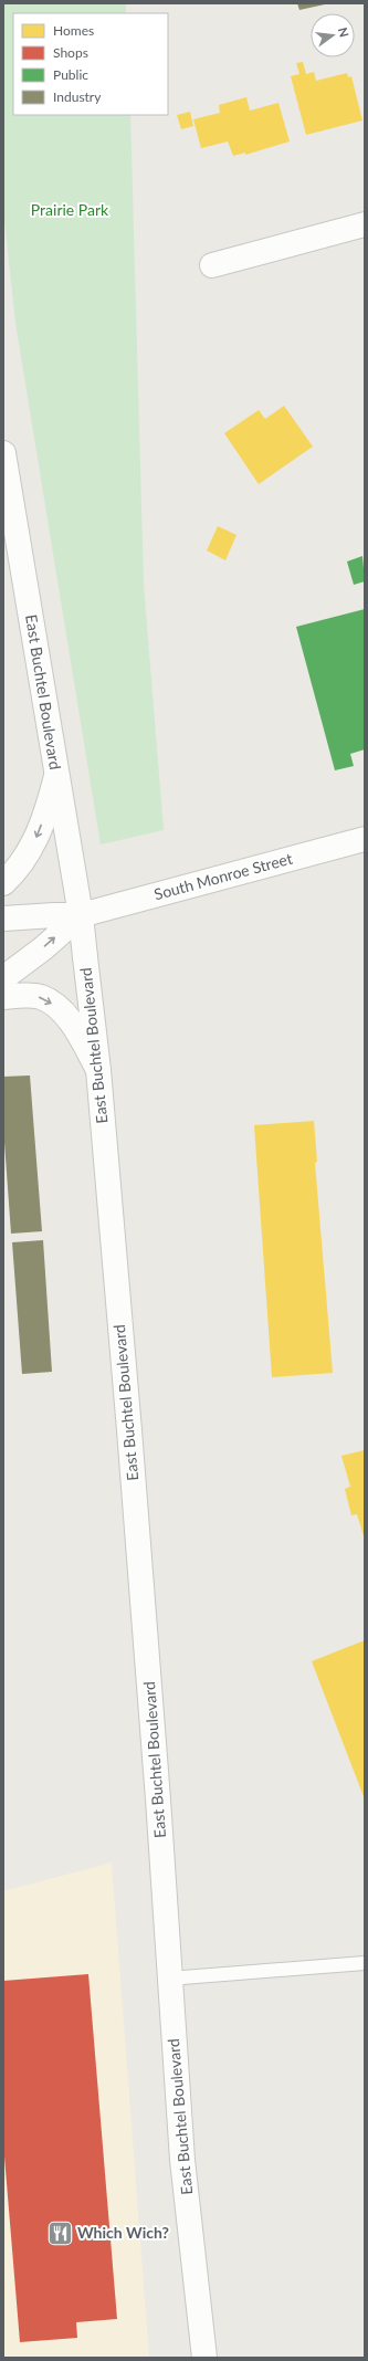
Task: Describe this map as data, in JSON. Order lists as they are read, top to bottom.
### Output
{
  "streets": {
    "main road": ["East Buchtel Boulevard", "South Monroe Street"]
  },
  "crossings": [
    ["East Buchtel Boulevard", "South Monroe Street"]
  ],
  "parks": ["Prairie Park"],
  "places": {
    "restaurant": ["Which Wich?"]
  },
  "legend": [
    "Homes",
    "Shops",
    "Public",
    "Industry"
  ],
  "north": "right"
}
